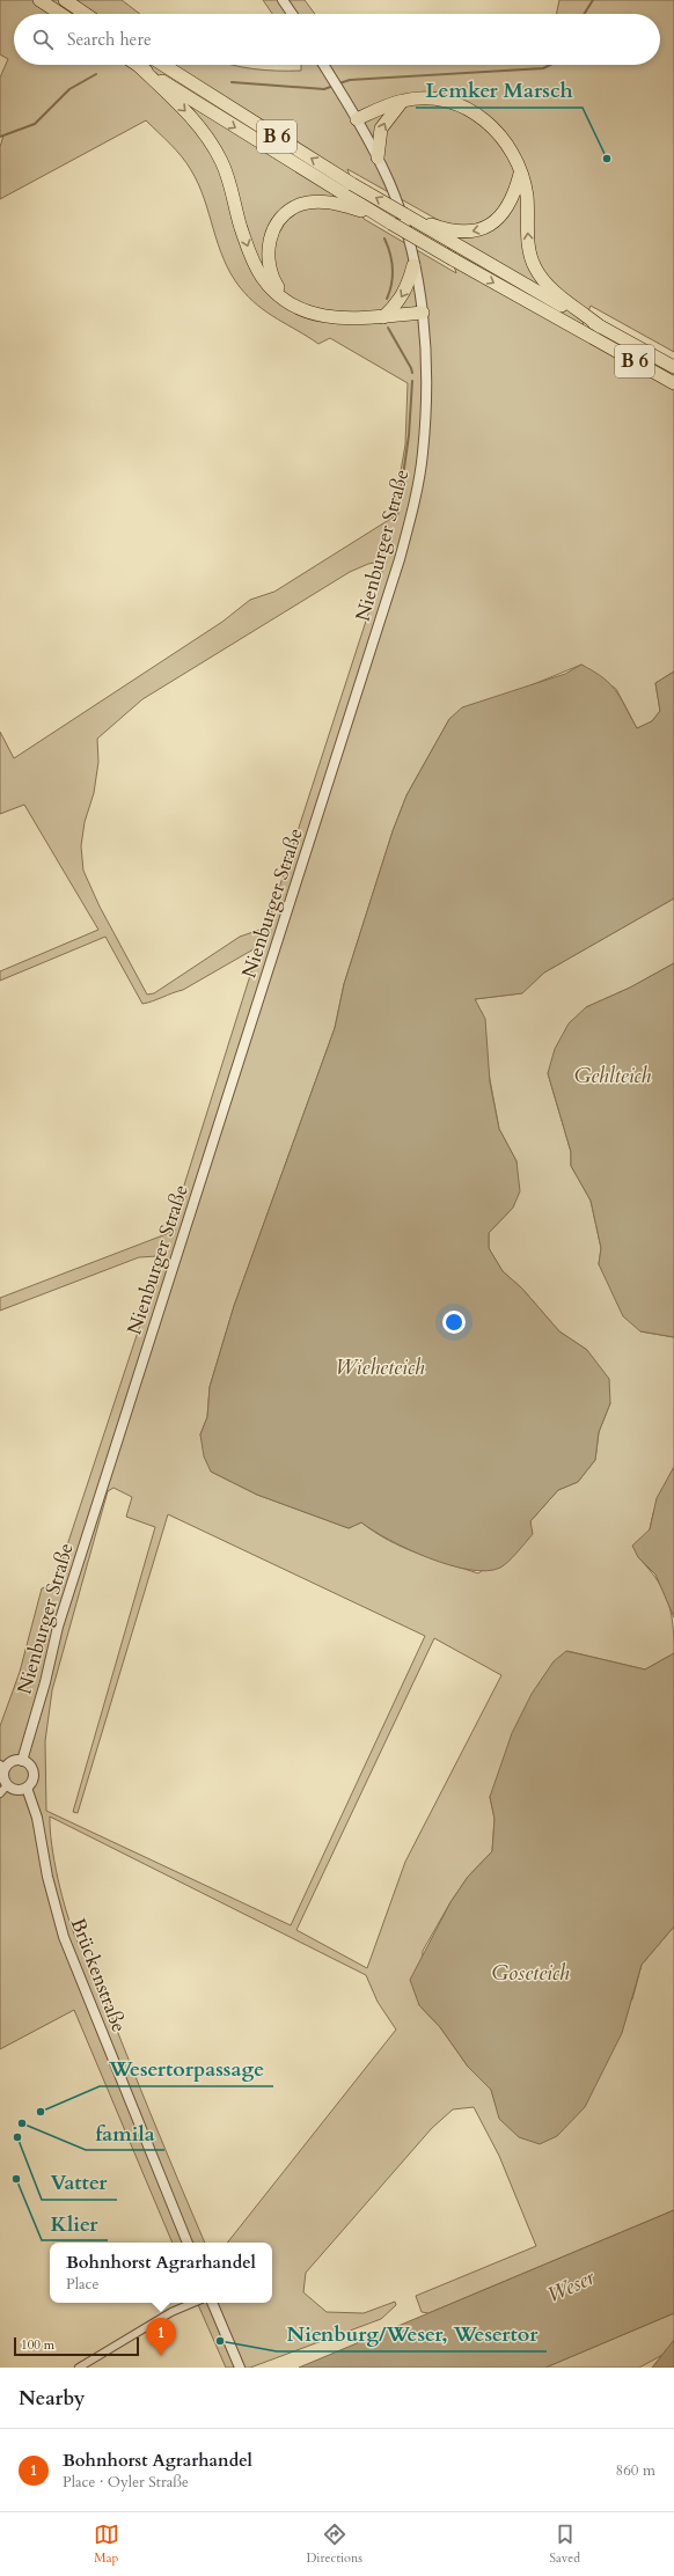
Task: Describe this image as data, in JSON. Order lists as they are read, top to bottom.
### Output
{
  "streets": {
    "highway": ["B 6"],
    "street": ["Nienburger Straße", "Brückenstraße"]
  },
  "crossings": [
    ["Nienburger Straße", "Brückenstraße"]
  ],
  "water": [
    "Gehlteich",
    "Wieheteich",
    "Goseteich",
    "Weser"
  ],
  "places": [
    "Lemker Marsch",
    "Wesertorpassage",
    "famila",
    "Vatter",
    "Klier",
    "Nienburg/Weser, Wesertor"
  ],
  "scale_bar": "100 m",
  "page": {
    "search": "Search here",
    "popup": ["Bohnhorst Agrarhandel", "Place"],
    "pins": "1",
    "scale": "100 m",
    "heading": "Nearby",
    "list": [
      {
        "mark": "1",
        "name": "Bohnhorst Agrarhandel",
        "note": "Place · Oyler Straße",
        "value": "860 m"
      }
    ],
    "nav": ["Map", "Directions", "Saved"]
  }
}
